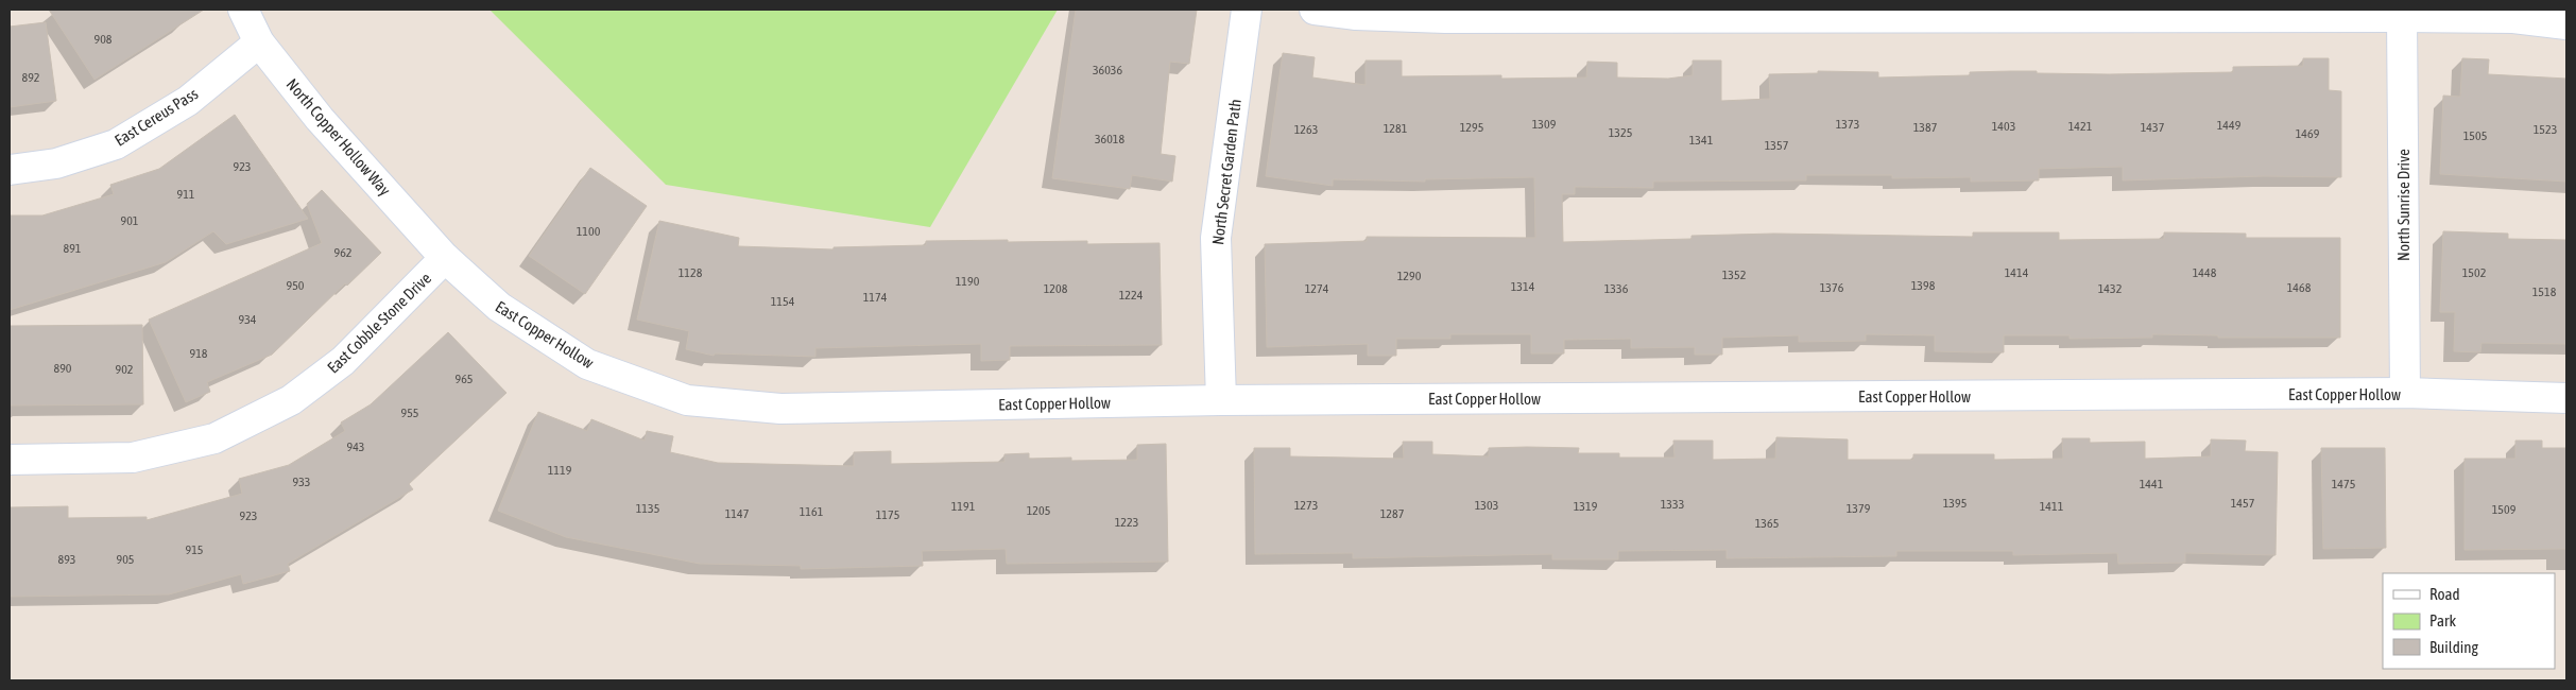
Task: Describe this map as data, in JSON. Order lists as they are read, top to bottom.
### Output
{
  "streets": {
    "street": [
      "East Cereus Pass",
      "North Copper Hollow Way",
      "North Secret Garden Path",
      "North Sunrise Drive",
      "East Cobble Stone Drive",
      "East Copper Hollow"
    ]
  },
  "crossings": [
    ["East Cereus Pass", "North Copper Hollow Way"],
    ["North Copper Hollow Way", "East Cobble Stone Drive"],
    ["North Copper Hollow Way", "East Copper Hollow"],
    ["North Secret Garden Path", "East Copper Hollow"],
    ["North Sunrise Drive", "East Copper Hollow"],
    ["East Cobble Stone Drive", "East Copper Hollow"]
  ],
  "house_numbers": [
    "908",
    "36036",
    "892",
    "1309",
    "1373",
    "1449",
    "1403",
    "1421",
    "1295",
    "1387",
    "1437",
    "1281",
    "1263",
    "1523",
    "1325",
    "1469",
    "1505",
    "36018",
    "1341",
    "1357",
    "923",
    "911",
    "901",
    "1100",
    "891",
    "962",
    "1128",
    "1414",
    "1448",
    "1502",
    "1352",
    "1290",
    "1190",
    "950",
    "1398",
    "1314",
    "1376",
    "1468",
    "1208",
    "1274",
    "1336",
    "1432",
    "1518",
    "1224",
    "1174",
    "1154",
    "934",
    "918",
    "890",
    "902",
    "965",
    "955",
    "943",
    "1119",
    "933",
    "1441",
    "1475",
    "1395",
    "1457",
    "1333",
    "1273",
    "1303",
    "1191",
    "1319",
    "1411",
    "1135",
    "1379",
    "1509",
    "1205",
    "1161",
    "1147",
    "1287",
    "1175",
    "923",
    "1223",
    "1365",
    "915",
    "893",
    "905"
  ],
  "legend": ["Road", "Park", "Building"]
}
